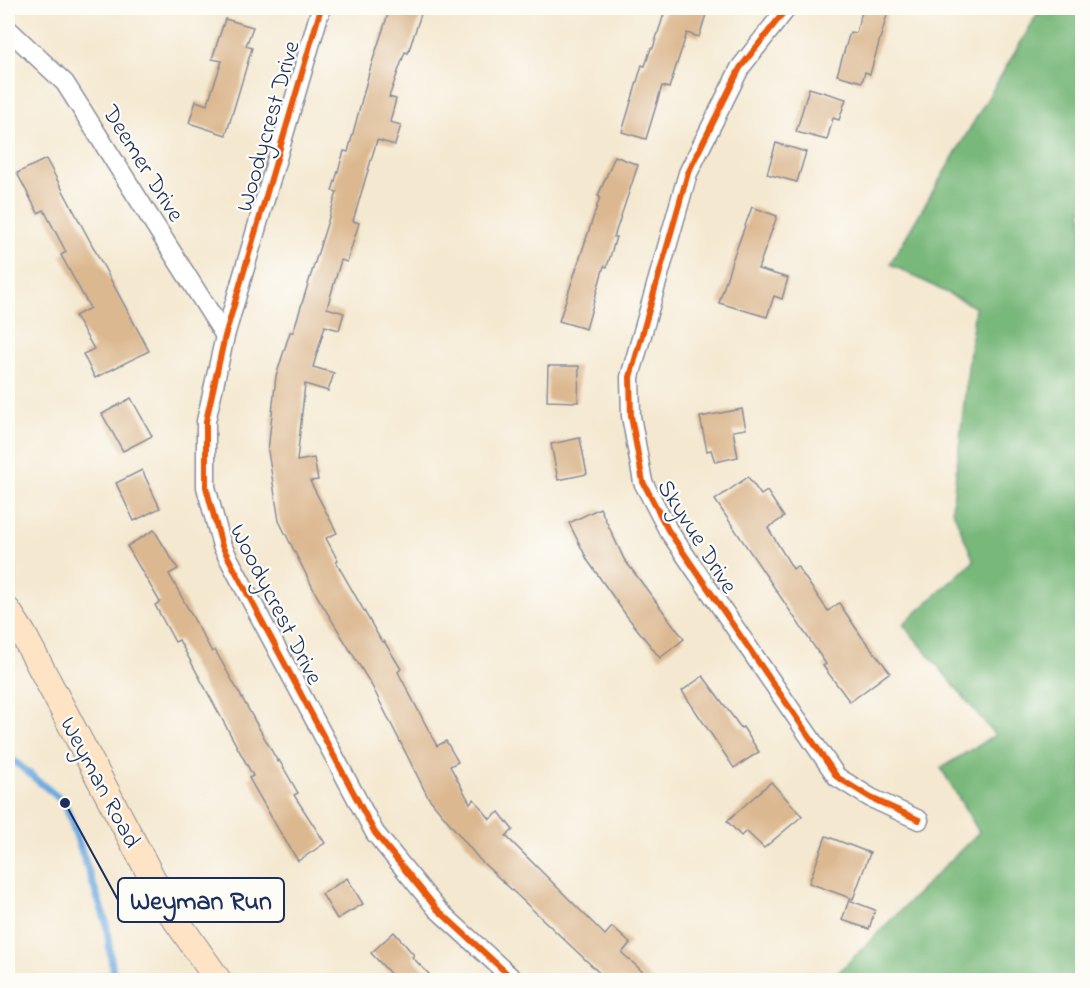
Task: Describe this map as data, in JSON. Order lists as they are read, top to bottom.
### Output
{
  "streets": {
    "street": [
      "Woodycrest Drive",
      "Deemer Drive",
      "Skyvue Drive",
      "Weyman Road"
    ]
  },
  "crossings": [
    ["Woodycrest Drive", "Deemer Drive"]
  ],
  "places": ["Weyman Run"]
}
